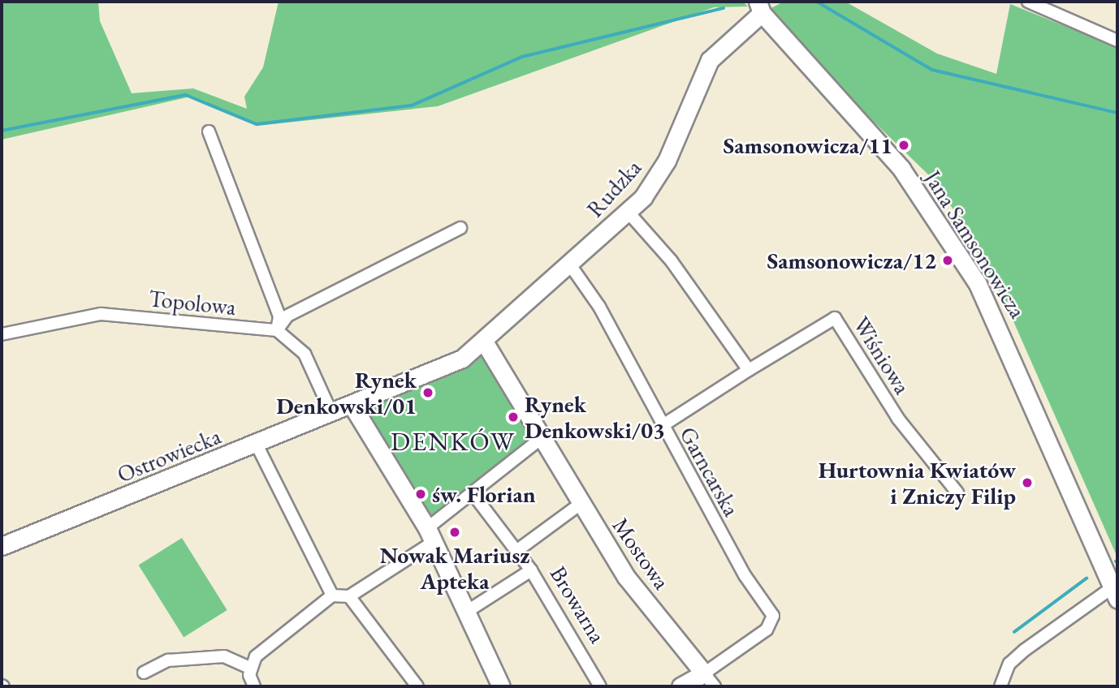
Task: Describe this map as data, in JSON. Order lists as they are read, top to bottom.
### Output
{
  "streets": {
    "street": [
      "Rudzka",
      "Jana Samsonowicza",
      "Topolowa",
      "Wiśniowa",
      "Ostrowiecka",
      "Garncarska",
      "Mostowa",
      "Browarna"
    ]
  },
  "crossings": [
    ["Rudzka", "Jana Samsonowicza"],
    ["Rudzka", "Ostrowiecka"],
    ["Rudzka", "Garncarska"],
    ["Rudzka", "Mostowa"],
    ["Wiśniowa", "Garncarska"],
    ["Garncarska", "Mostowa"]
  ],
  "districts": ["DENKÓW"],
  "places": [
    "Samsonowicza/11",
    "Samsonowicza/12",
    "Rynek Denkowski/01",
    "Rynek Denkowski/03",
    "Hurtownia Kwiatów i Zniczy Filip",
    "św. Florian",
    "Nowak Mariusz Apteka"
  ]
}
